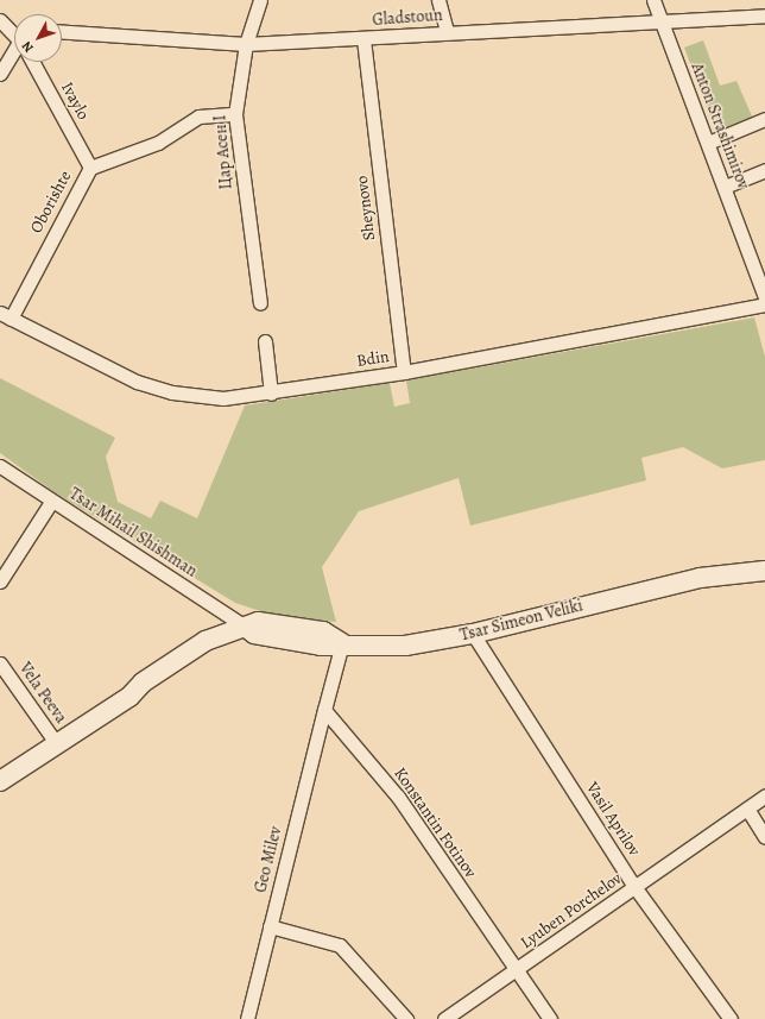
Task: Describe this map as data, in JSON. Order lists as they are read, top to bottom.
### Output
{
  "streets": {
    "main road": ["Tsar Simeon Veliki"],
    "street": [
      "Gladstoun",
      "Ivaylo",
      "Anton Strashimirov",
      "Цар Асен I",
      "Oborishte",
      "Sheynovo",
      "Bdin",
      "Tsar Mihail Shishman",
      "Vela Peeva",
      "Vasil Aprilov",
      "Konstantin Fotinov",
      "Geo Milev",
      "Lyuben Porchelov"
    ]
  },
  "crossings": [
    ["Gladstoun", "Anton Strashimirov"],
    ["Gladstoun", "Цар Асен I"],
    ["Gladstoun", "Sheynovo"],
    ["Ivaylo", "Oborishte"],
    ["Цар Асен I", "Oborishte"],
    ["Oborishte", "Bdin"],
    ["Sheynovo", "Bdin"],
    ["Tsar Mihail Shishman", "Tsar Simeon Veliki"],
    ["Tsar Simeon Veliki", "Vasil Aprilov"],
    ["Vasil Aprilov", "Lyuben Porchelov"],
    ["Konstantin Fotinov", "Geo Milev"],
    ["Konstantin Fotinov", "Lyuben Porchelov"]
  ],
  "north": "bottom left"
}
